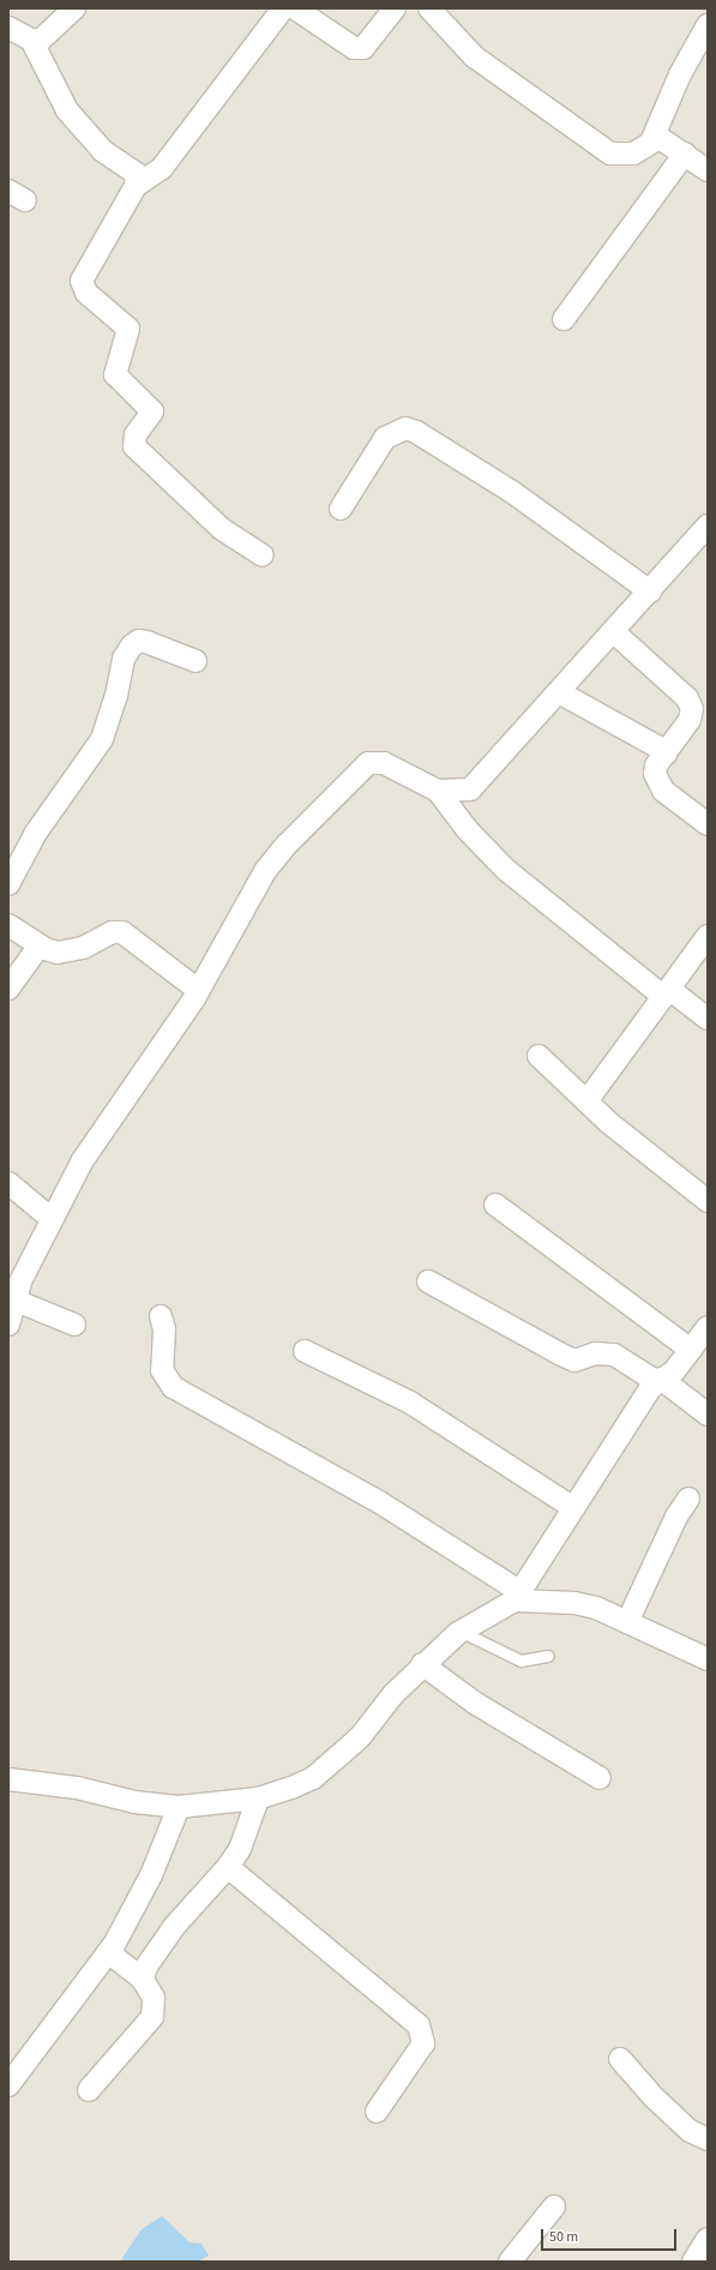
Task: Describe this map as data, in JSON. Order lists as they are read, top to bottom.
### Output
{
  "scale_bar": "50 m"
}
